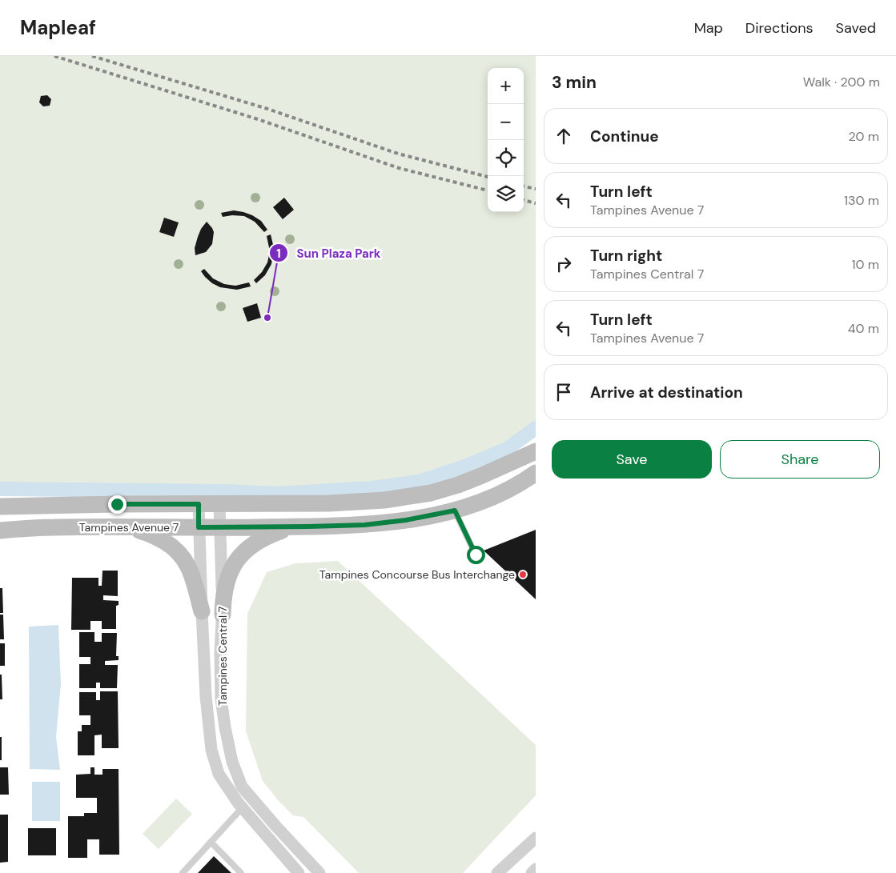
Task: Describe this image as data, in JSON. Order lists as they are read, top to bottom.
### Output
{
  "streets": {
    "main road": ["Tampines Avenue 7"],
    "street": ["Tampines Central 7"]
  },
  "crossings": [
    ["Tampines Avenue 7", "Tampines Central 7"]
  ],
  "places": ["Sun Plaza Park", "Tampines Concourse Bus Interchange"],
  "page": {
    "header": "Mapleaf",
    "nav": ["Map", "Directions", "Saved"],
    "heading": ["3 min", "Walk · 200 m"],
    "map_buttons": ["+", "−"],
    "list": [
      ["Continue", "20 m"],
      ["Turn left", "Tampines Avenue 7", "130 m"],
      ["Turn right", "Tampines Central 7", "10 m"],
      ["Turn left", "Tampines Avenue 7", "40 m"],
      "Arrive at destination"
    ],
    "buttons": ["Save", "Share"]
  }
}
